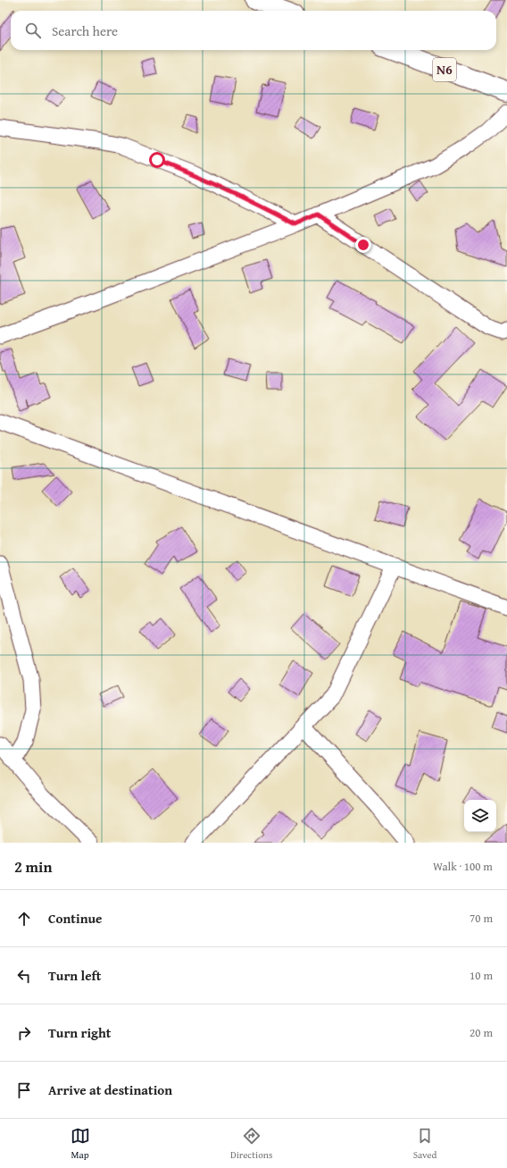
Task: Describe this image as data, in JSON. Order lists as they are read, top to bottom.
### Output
{
  "streets": {
    "highway": ["N6"]
  },
  "page": {
    "search": "Search here",
    "heading": ["2 min", "Walk · 100 m"],
    "list": [
      ["Continue", "70 m"],
      ["Turn left", "10 m"],
      ["Turn right", "20 m"],
      "Arrive at destination"
    ],
    "nav": ["Map", "Directions", "Saved"]
  }
}
